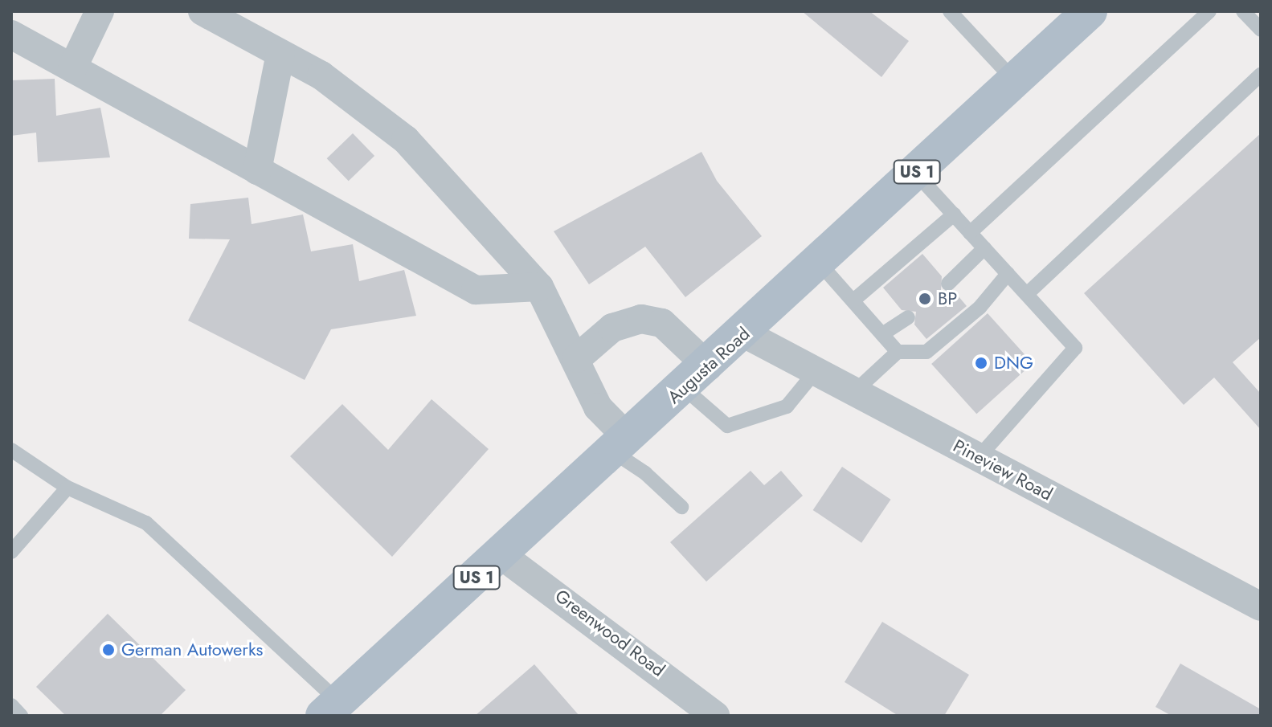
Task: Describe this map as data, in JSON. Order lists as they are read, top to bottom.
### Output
{
  "streets": {
    "main road": ["US 1", "Augusta Road"],
    "street": ["Pineview Road", "Greenwood Road"]
  },
  "crossings": [
    ["Augusta Road", "Pineview Road"],
    ["Augusta Road", "Greenwood Road"]
  ],
  "places": ["BP", "DNG", "German Autowerks"]
}
